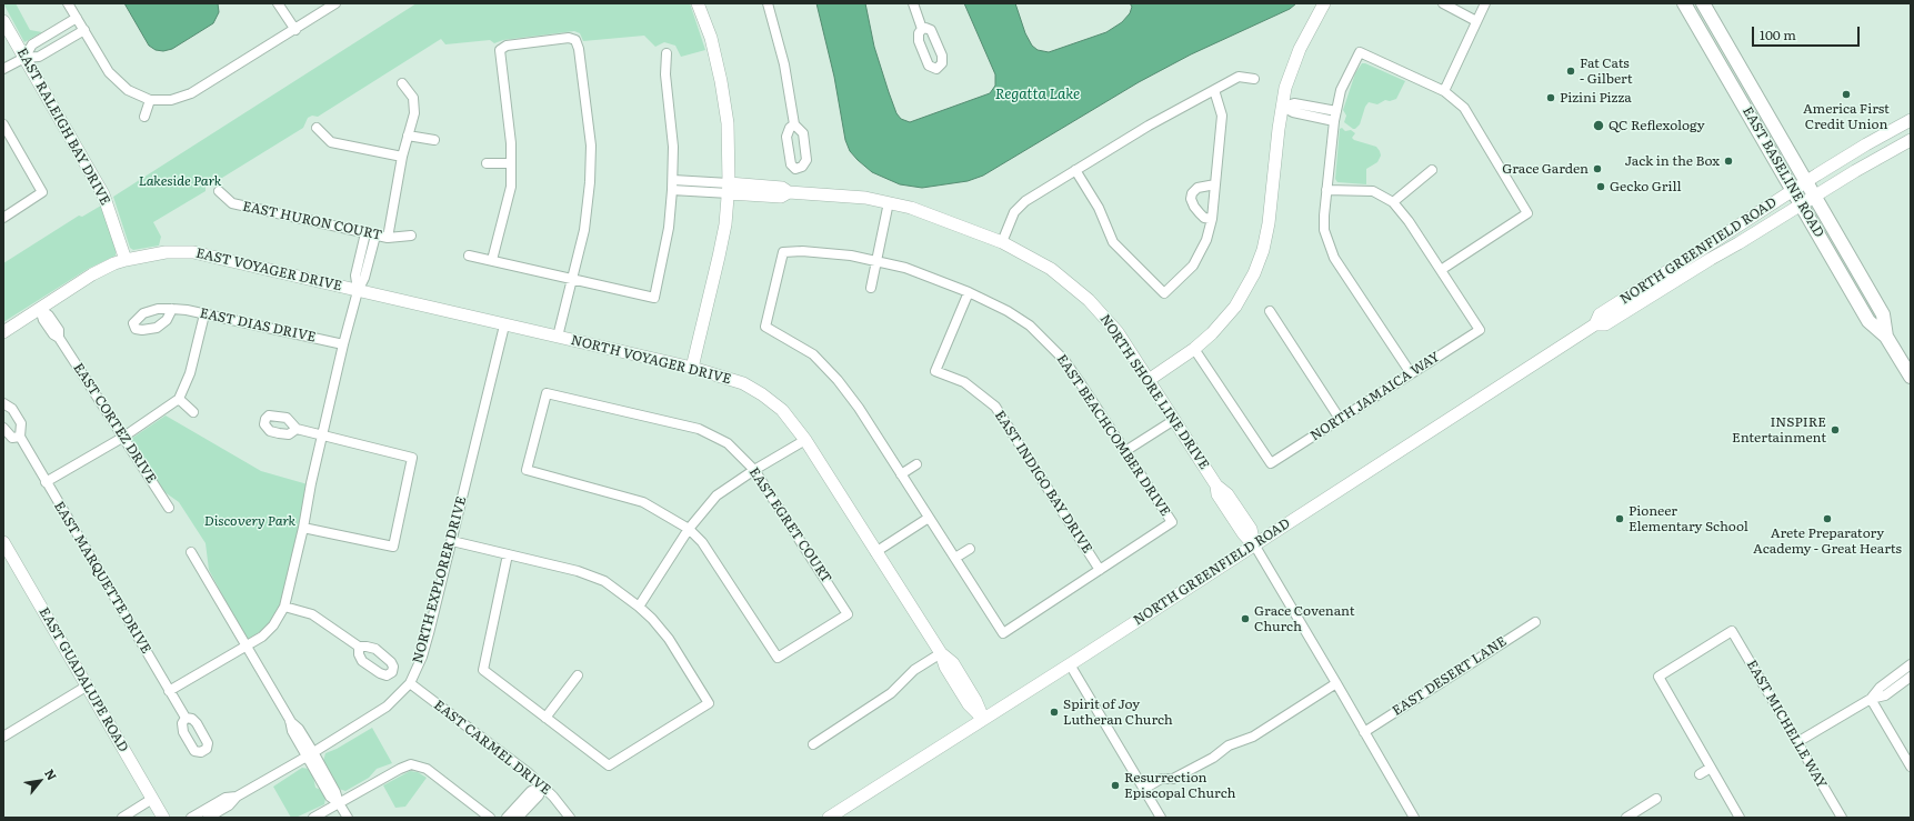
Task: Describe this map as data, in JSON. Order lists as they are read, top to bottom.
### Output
{
  "streets": {
    "main road": ["EAST BASELINE ROAD"],
    "street": [
      "EAST RALEIGH BAY DRIVE",
      "EAST HURON COURT",
      "NORTH GREENFIELD ROAD",
      "EAST VOYAGER DRIVE",
      "EAST DIAS DRIVE",
      "NORTH VOYAGER DRIVE",
      "NORTH SHORE LINE DRIVE",
      "NORTH JAMAICA WAY",
      "EAST CORTEZ DRIVE",
      "EAST BEACHCOMBER DRIVE",
      "EAST INDIGO BAY DRIVE",
      "EAST EGRET COURT",
      "EAST MARQUETTE DRIVE",
      "NORTH EXPLORER DRIVE",
      "EAST DESERT LANE",
      "EAST GUADALUPE ROAD",
      "EAST MICHELLE WAY",
      "EAST CARMEL DRIVE"
    ]
  },
  "crossings": [
    ["EAST RALEIGH BAY DRIVE", "EAST VOYAGER DRIVE"],
    ["EAST BASELINE ROAD", "NORTH GREENFIELD ROAD"],
    ["NORTH GREENFIELD ROAD", "NORTH VOYAGER DRIVE"],
    ["NORTH GREENFIELD ROAD", "NORTH SHORE LINE DRIVE"],
    ["EAST VOYAGER DRIVE", "NORTH VOYAGER DRIVE"],
    ["NORTH VOYAGER DRIVE", "NORTH EXPLORER DRIVE"],
    ["EAST BEACHCOMBER DRIVE", "EAST INDIGO BAY DRIVE"],
    ["NORTH EXPLORER DRIVE", "EAST CARMEL DRIVE"]
  ],
  "water": ["Regatta Lake"],
  "parks": ["Lakeside Park", "Discovery Park"],
  "places": [
    "Fat Cats - Gilbert",
    "America First Credit Union",
    "Pizini Pizza",
    "QC Reflexology",
    "Jack in the Box",
    "Grace Garden",
    "Gecko Grill",
    "INSPIRE Entertainment",
    "Pioneer Elementary School",
    "Arete Preparatory Academy - Great Hearts",
    "Grace Covenant Church",
    "Spirit of Joy Lutheran Church",
    "Resurrection Episcopal Church"
  ],
  "scale_bar": "100 m",
  "north": "top right"
}
